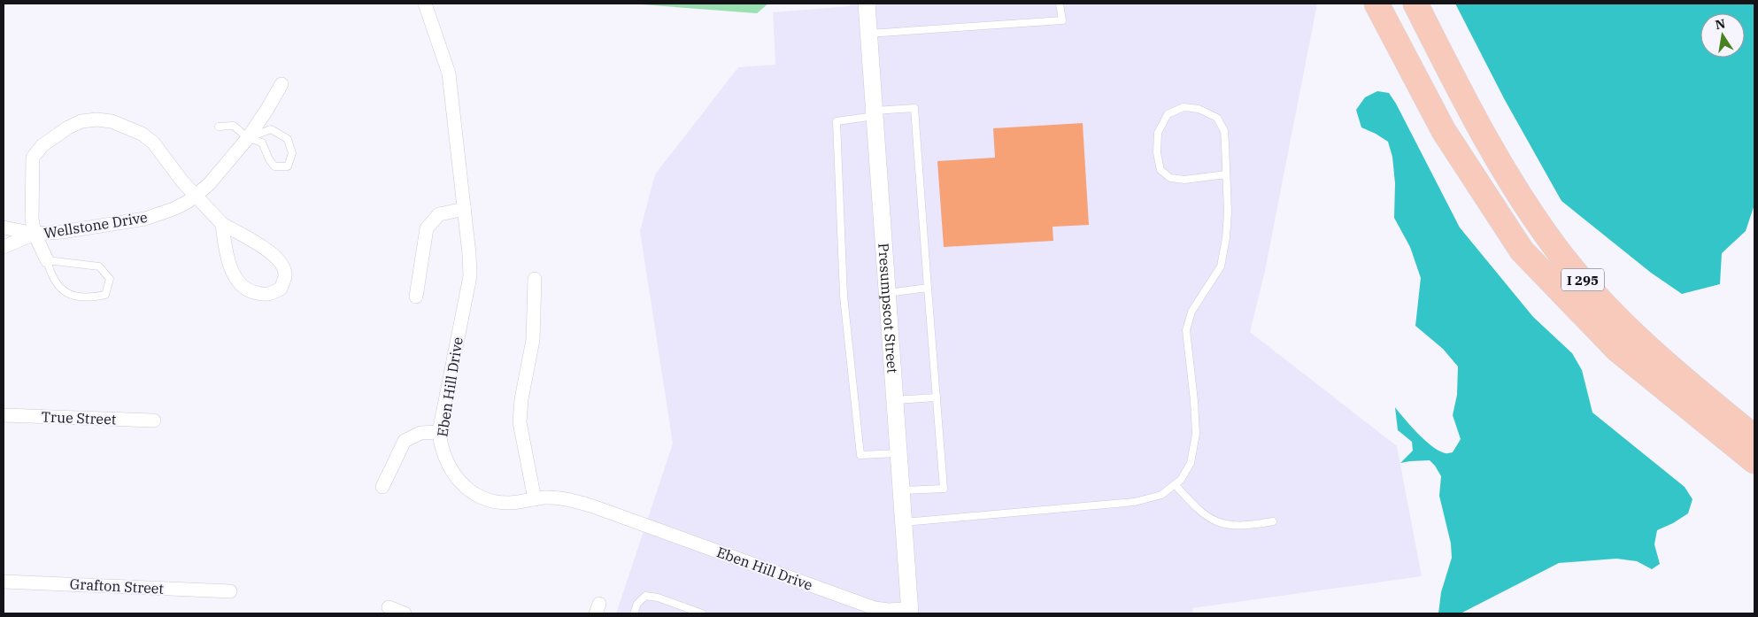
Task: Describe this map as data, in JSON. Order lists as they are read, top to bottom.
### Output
{
  "streets": {
    "highway": ["I 295"],
    "street": [
      "Wellstone Drive",
      "Presumpscot Street",
      "Eben Hill Drive",
      "True Street",
      "Grafton Street"
    ]
  },
  "crossings": [
    ["Presumpscot Street", "Eben Hill Drive"]
  ],
  "north": "top"
}
